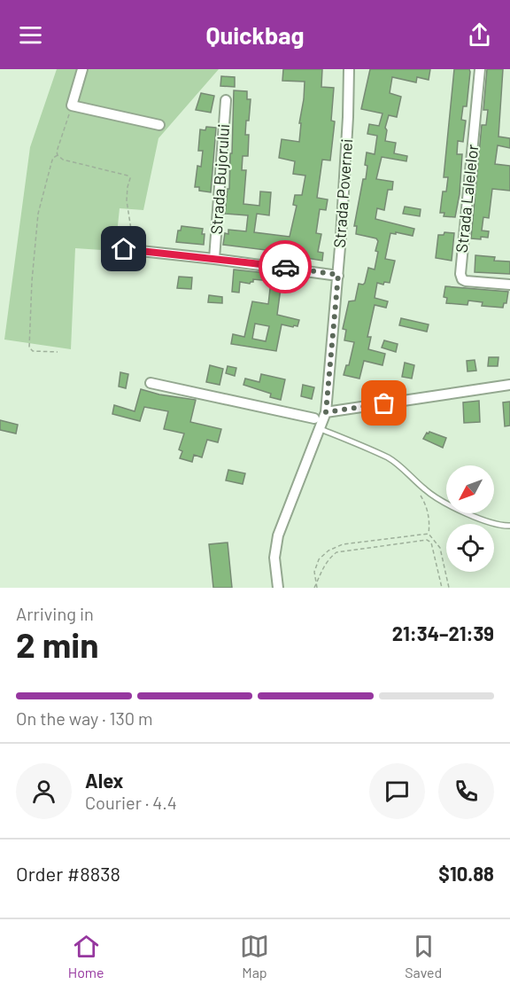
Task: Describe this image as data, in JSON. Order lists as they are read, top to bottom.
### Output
{
  "streets": {
    "street": ["Strada Bujorului", "Strada Povernei", "Strada Lalelelor"]
  },
  "north": "bottom left",
  "page": {
    "header": "Quickbag",
    "heading": ["2 min", "Arriving in", "21:34–21:39"],
    "panel": [
      "Alex",
      "Courier · 4.4",
      "Order #8838",
      "$10.88"
    ],
    "bar": "On the way · 130 m",
    "tabs": ["Home", "Map", "Saved"]
  }
}
